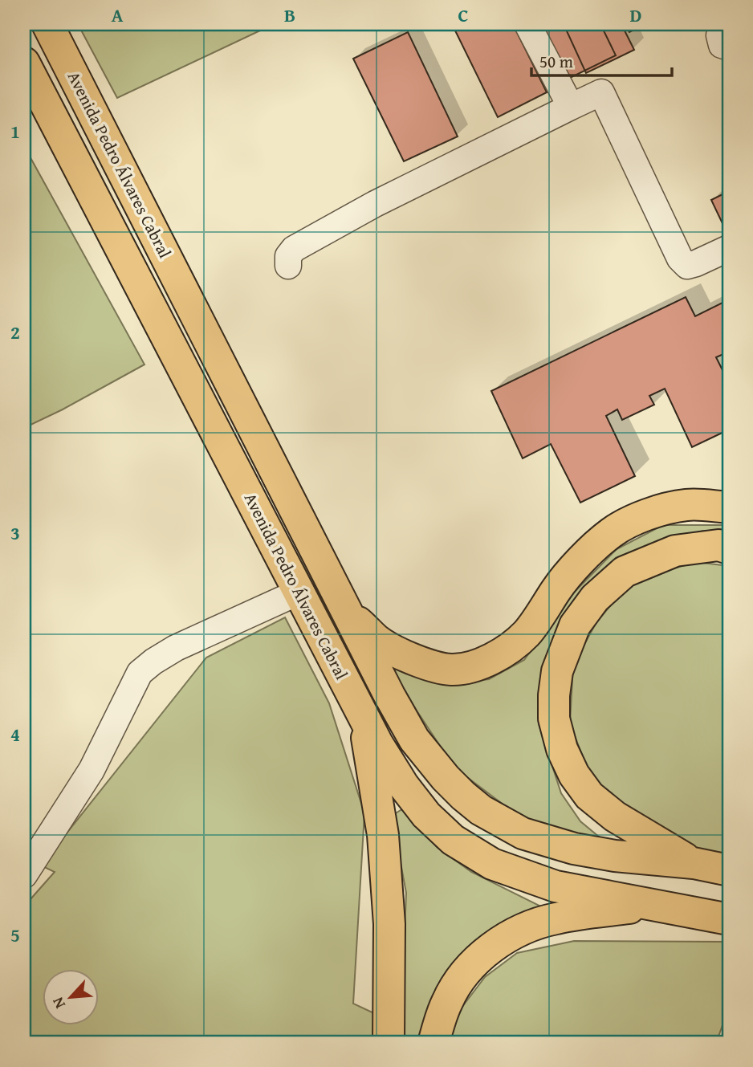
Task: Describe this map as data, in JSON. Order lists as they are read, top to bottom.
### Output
{
  "streets": {
    "main road": ["Avenida Pedro Álvares Cabral"]
  },
  "scale_bar": "50 m",
  "north": "bottom left",
  "grid": {
    "columns": [
      "A",
      "B",
      "C",
      "D"
    ],
    "rows": [
      "1",
      "2",
      "3",
      "4",
      "5"
    ]
  }
}
